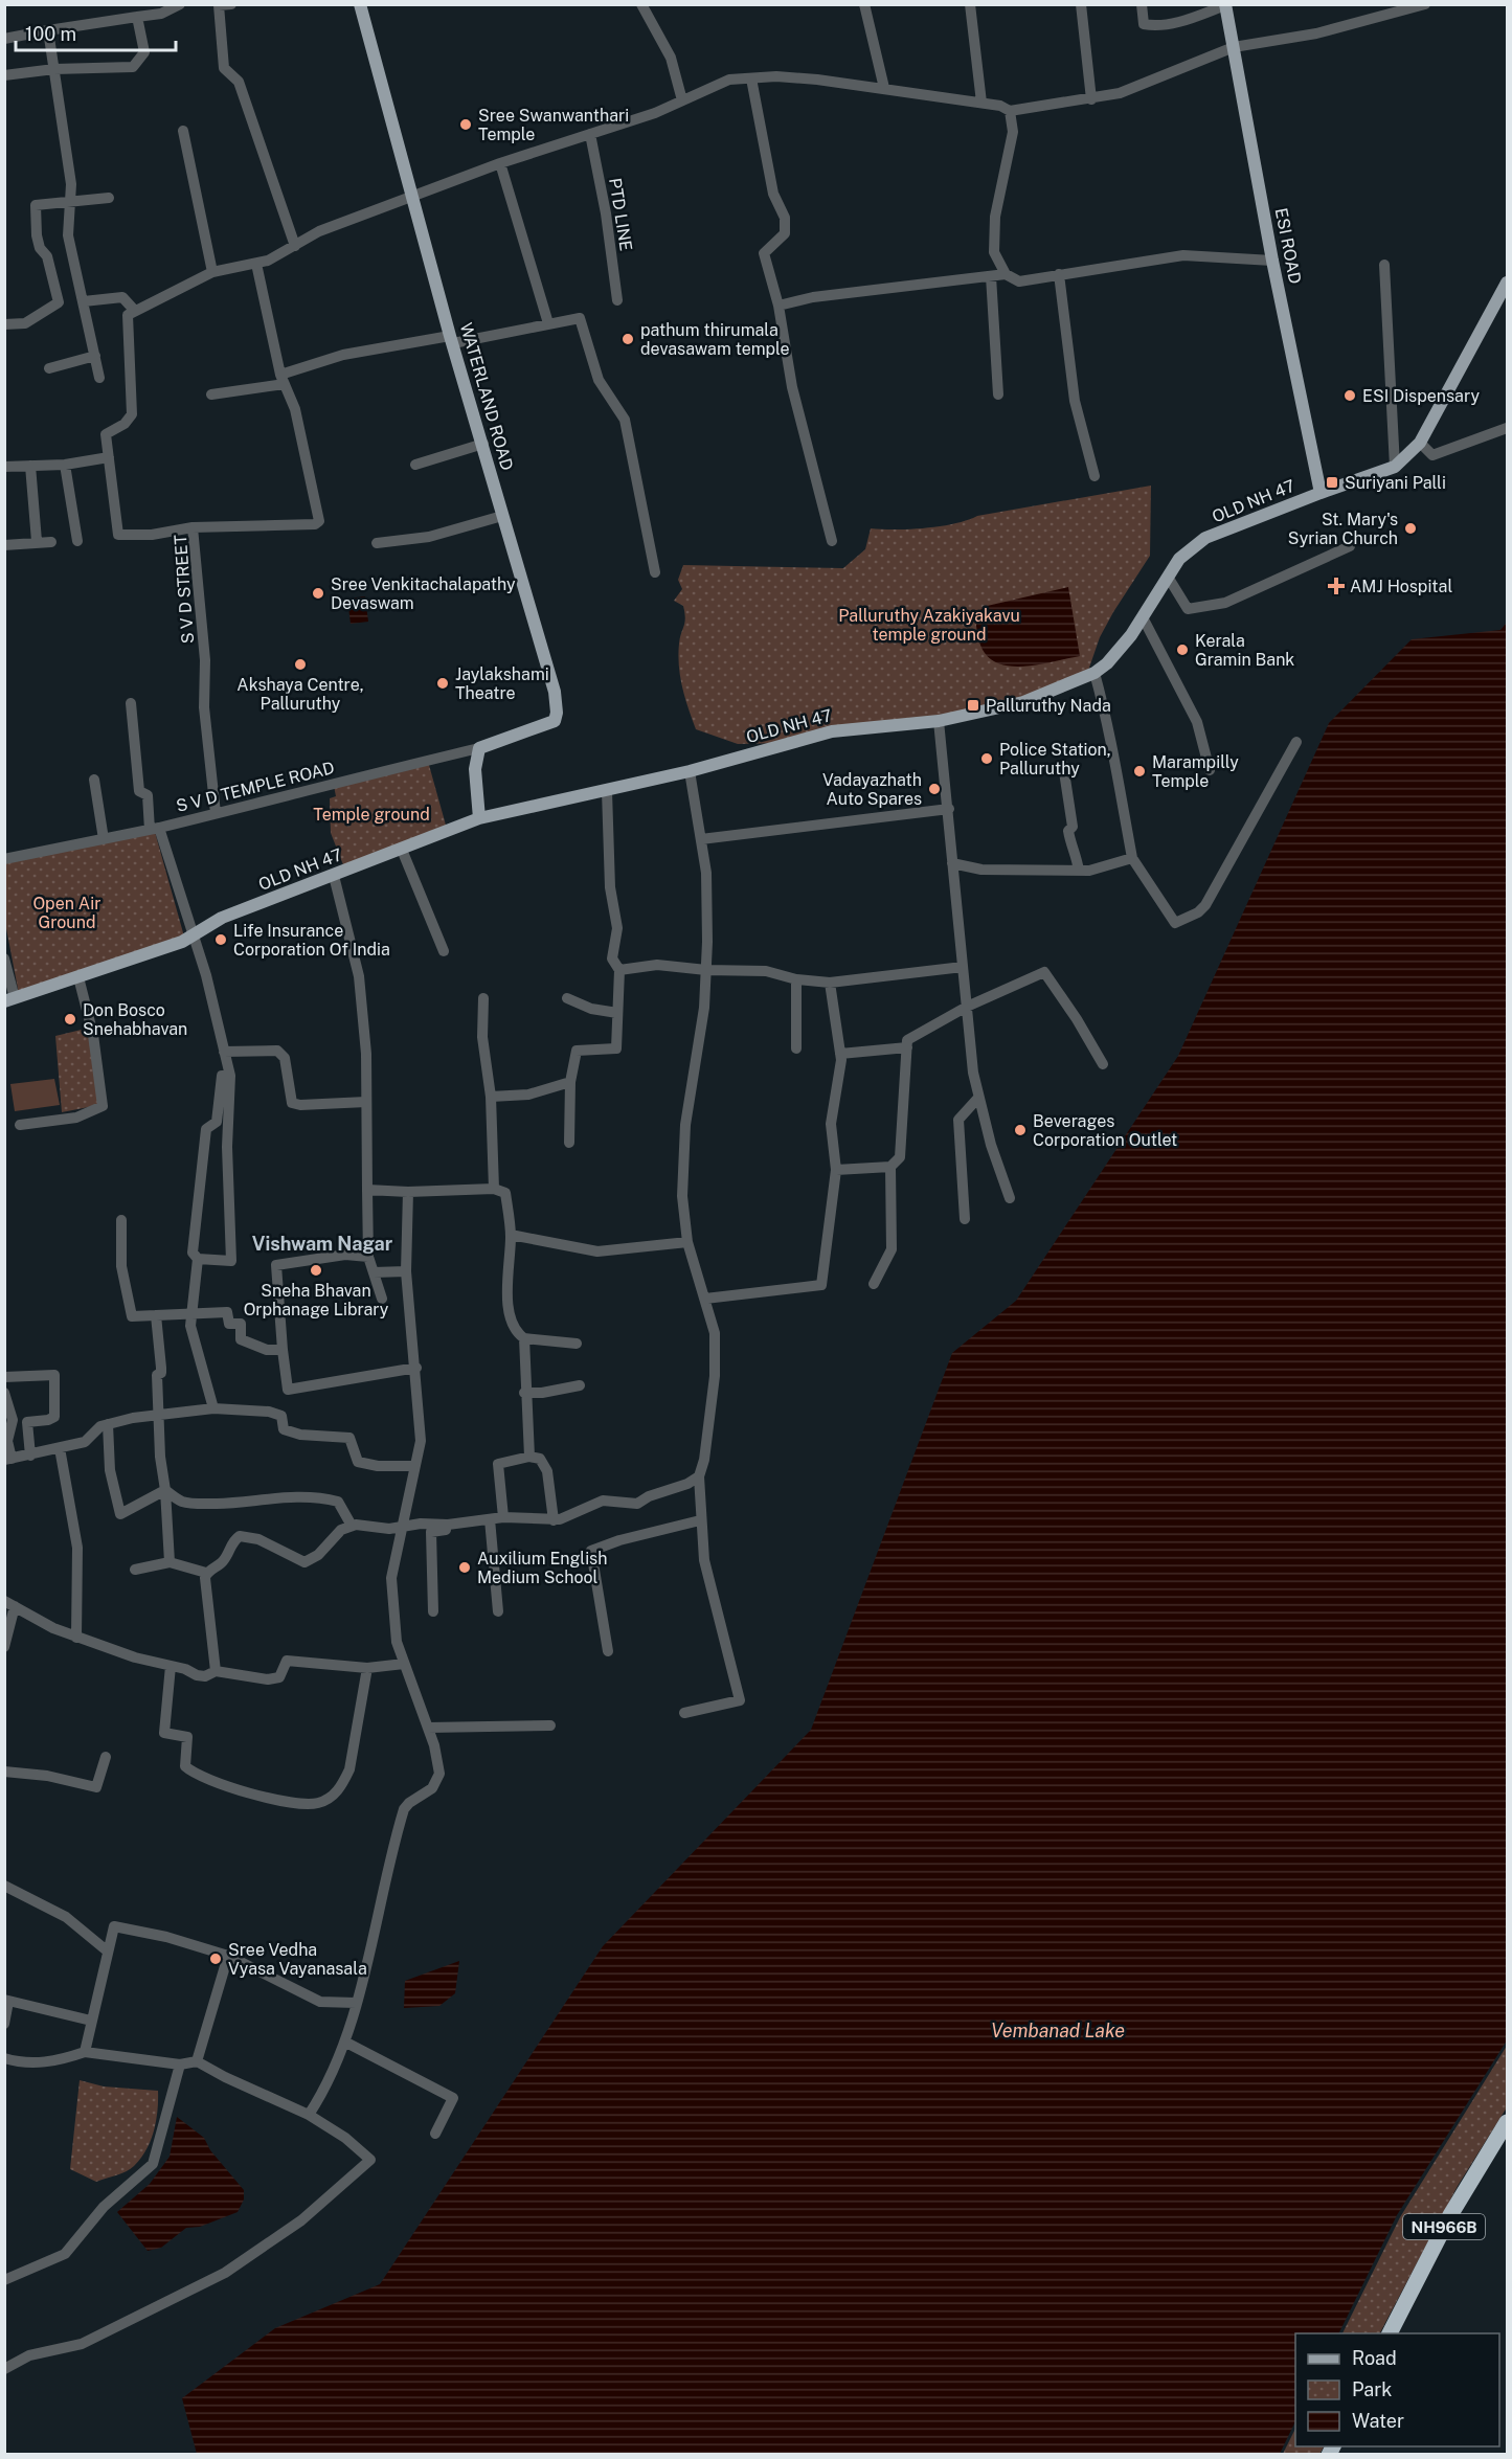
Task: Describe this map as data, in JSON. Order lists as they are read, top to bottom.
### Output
{
  "streets": {
    "highway": ["NH966B"],
    "main road": ["ESI ROAD", "WATERLAND ROAD", "OLD NH 47"],
    "street": ["PTD LINE", "S V D STREET", "S V D TEMPLE ROAD"]
  },
  "crossings": [
    ["ESI ROAD", "OLD NH 47"],
    ["WATERLAND ROAD", "S V D TEMPLE ROAD"],
    ["S V D STREET", "S V D TEMPLE ROAD"]
  ],
  "districts": ["Vishwam Nagar"],
  "water": ["Vembanad Lake"],
  "parks": ["Palluruthy Azakiyakavu temple ground", "Temple ground", "Open Air Ground"],
  "places": {
    "other": [
      "Sree Swanwanthari Temple",
      "pathum thirumala devasawam temple",
      "ESI Dispensary",
      "St. Mary's Syrian Church",
      "Sree Venkitachalapathy Devaswam",
      "Kerala Gramin Bank",
      "Akshaya Centre, Palluruthy",
      "Jaylakshami Theatre",
      "Police Station, Palluruthy",
      "Marampilly Temple",
      "Vadayazhath Auto Spares",
      "Life Insurance Corporation Of India",
      "Don Bosco Snehabhavan",
      "Beverages Corporation Outlet",
      "Sneha Bhavan Orphanage Library",
      "Auxilium English Medium School",
      "Sree Vedha Vyasa Vayanasala"
    ],
    "transit": ["Suriyani Palli", "Palluruthy Nada"],
    "health": ["AMJ Hospital"]
  },
  "legend": ["Road", "Park", "Water"],
  "scale_bar": "100 m"
}
